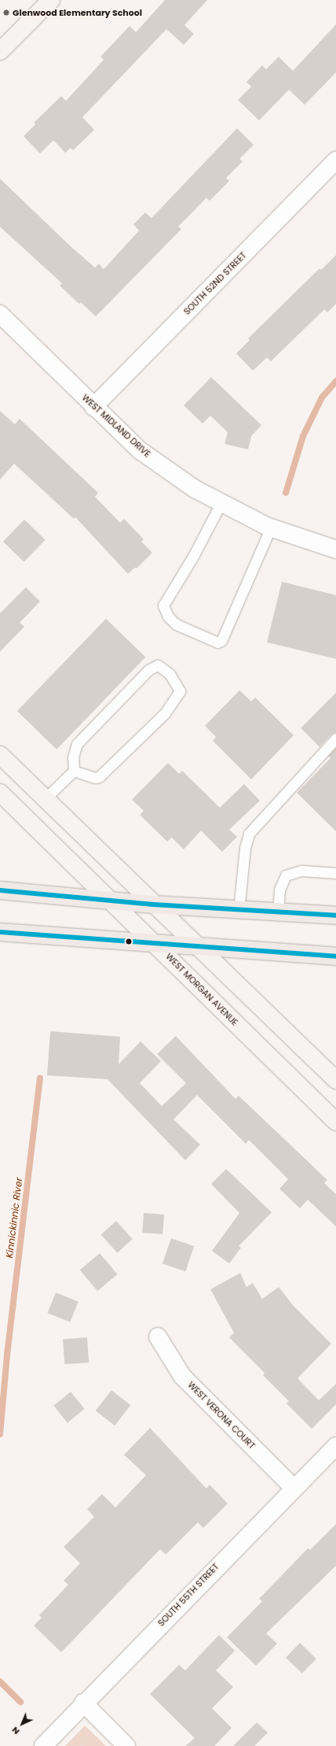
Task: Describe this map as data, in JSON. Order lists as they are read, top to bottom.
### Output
{
  "streets": {
    "street": [
      "SOUTH 52ND STREET",
      "WEST MIDLAND DRIVE",
      "WEST MORGAN AVENUE",
      "WEST VERONA COURT",
      "SOUTH 55TH STREET"
    ]
  },
  "crossings": [
    ["SOUTH 52ND STREET", "WEST MIDLAND DRIVE"],
    ["WEST VERONA COURT", "SOUTH 55TH STREET"]
  ],
  "water": ["Kinnickinnic River"],
  "places": ["Glenwood Elementary School"],
  "north": "bottom left"
}
